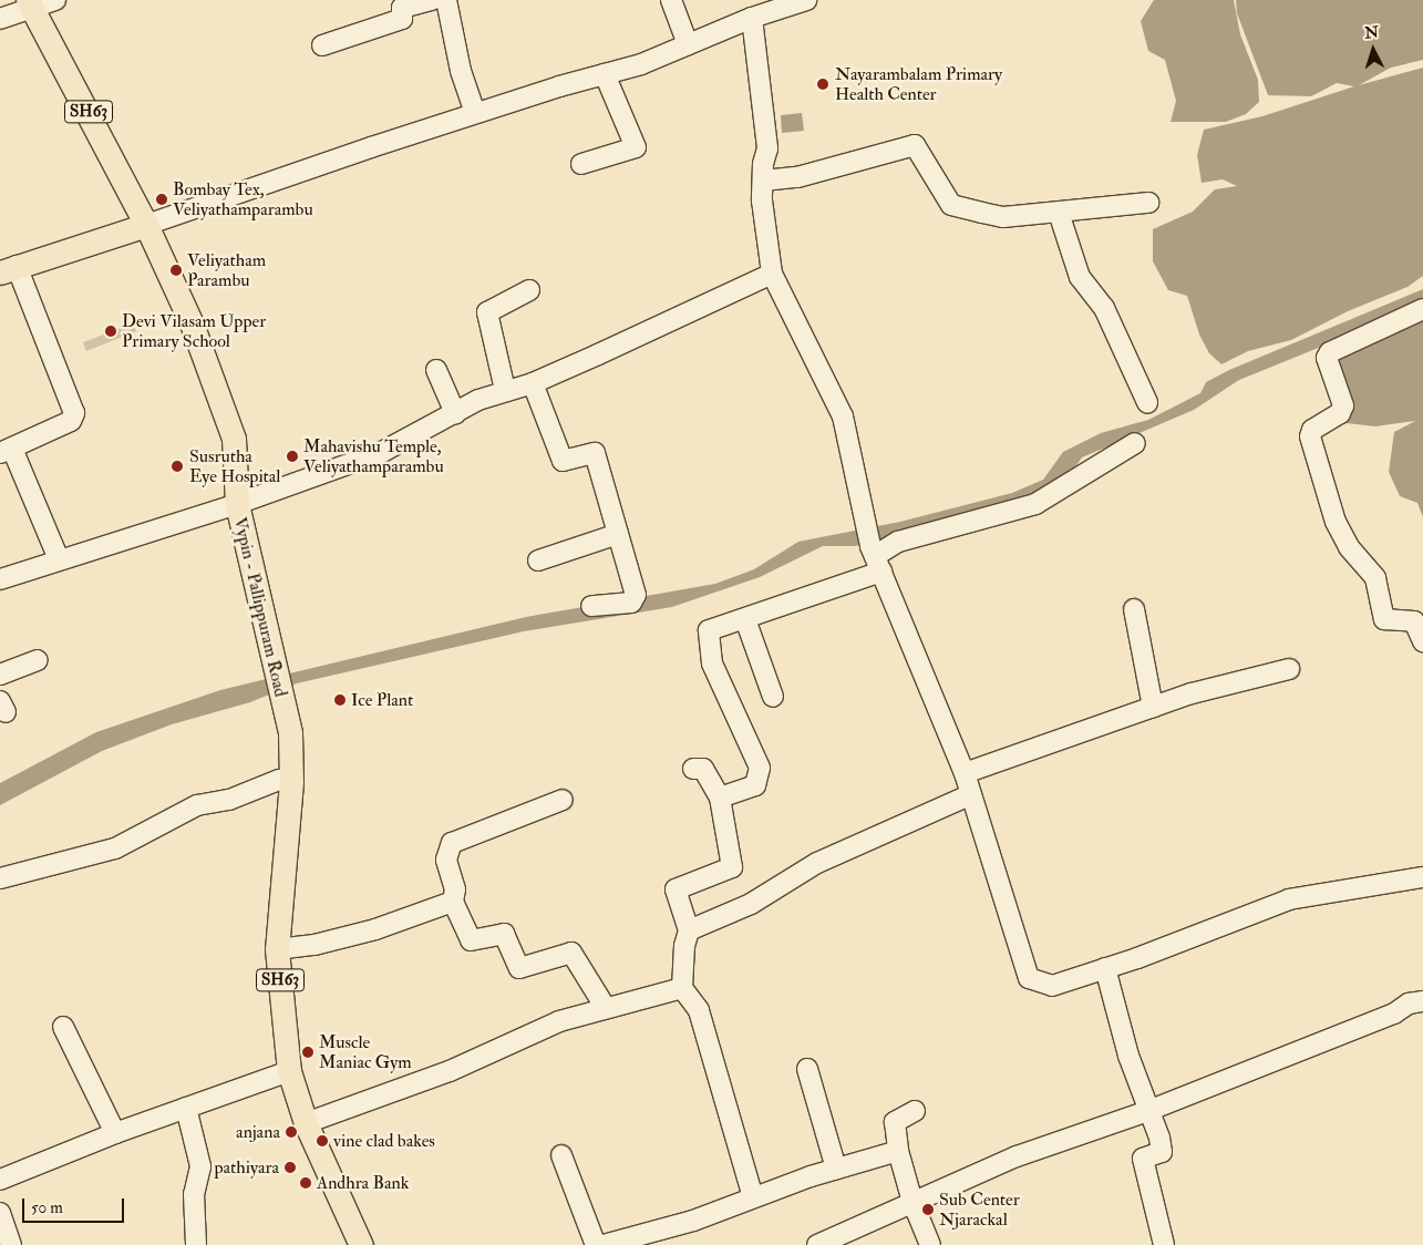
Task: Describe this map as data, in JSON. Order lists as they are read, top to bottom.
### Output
{
  "streets": {
    "main road": ["SH63", "Vypin - Pallippuram Road"]
  },
  "places": [
    "Nayarambalam Primary Health Center",
    "Bombay Tex, Veliyathamparambu",
    "Veliyatham Parambu",
    "Devi Vilasam Upper Primary School",
    "Mahavishu Temple, Veliyathamparambu",
    "Susrutha Eye Hospital",
    "Ice Plant",
    "Muscle Maniac Gym",
    "anjana",
    "vine clad bakes",
    "pathiyara",
    "Andhra Bank",
    "Sub Center Njarackal"
  ],
  "scale_bar": "50 m",
  "north": "top"
}
